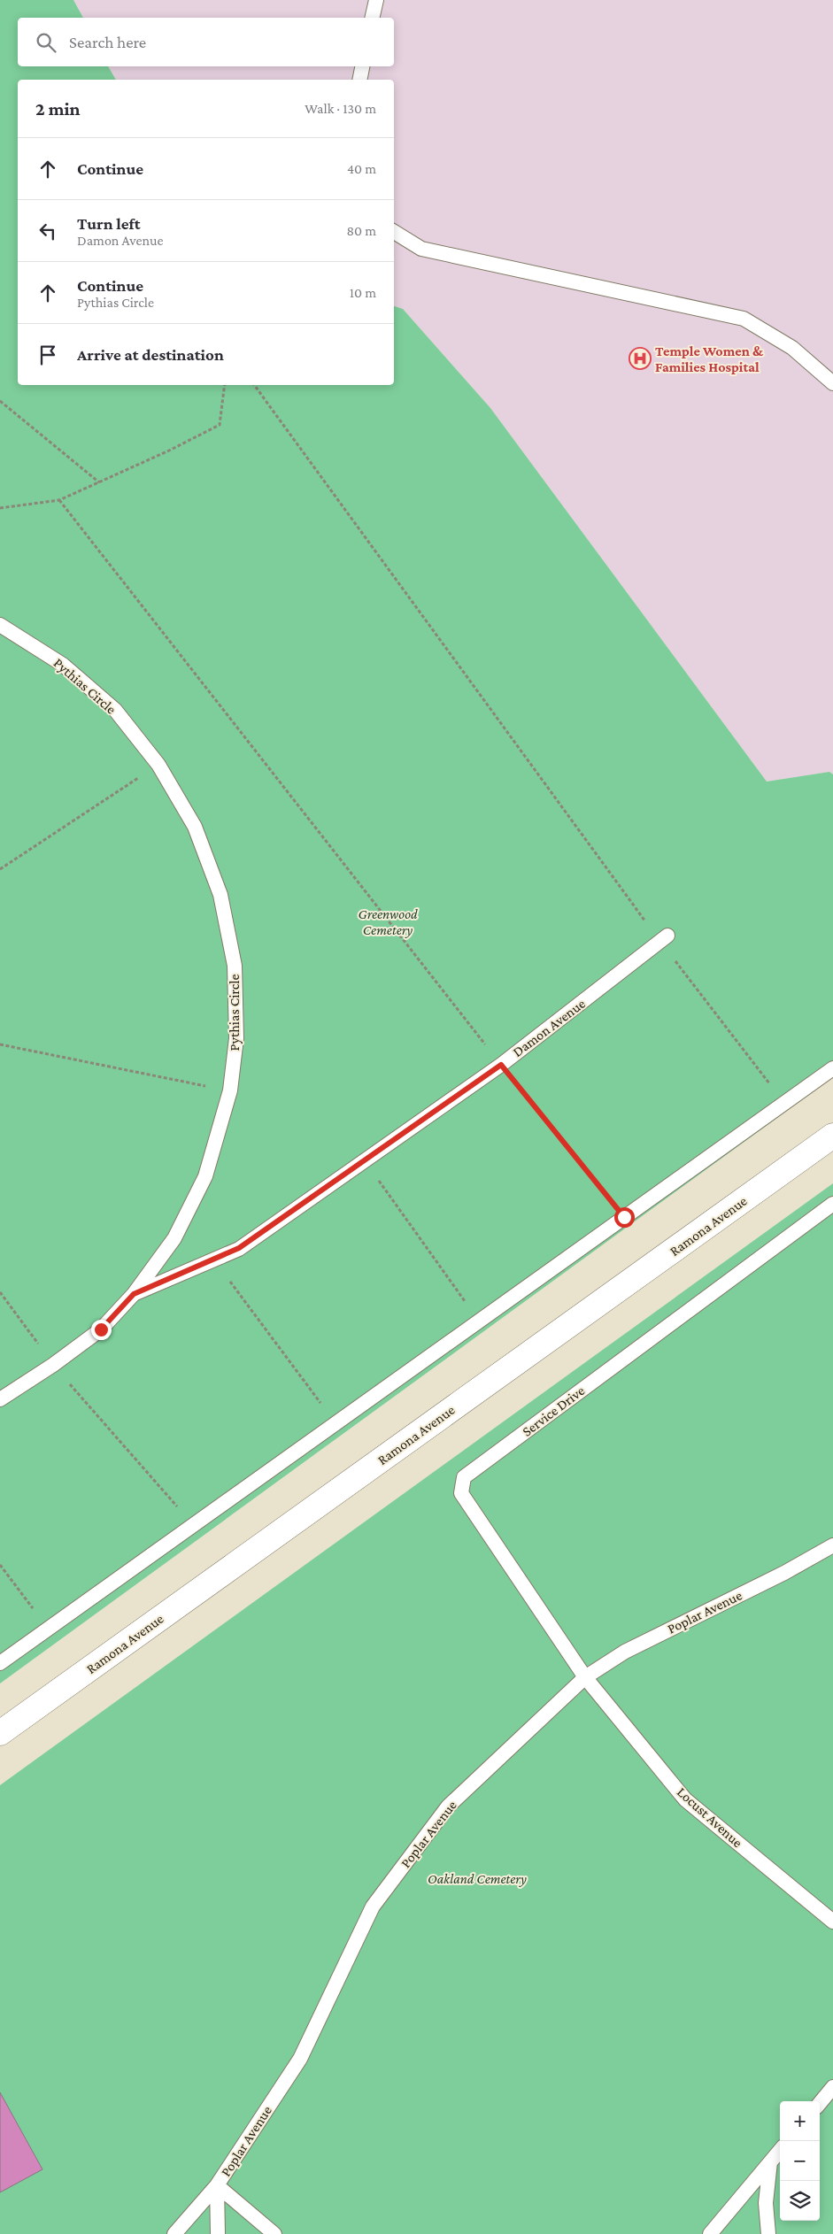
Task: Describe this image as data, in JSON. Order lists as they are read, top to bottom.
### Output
{
  "streets": {
    "street": ["Ramona Avenue"],
    "lane": [
      "Pythias Circle",
      "Damon Avenue",
      "Service Drive",
      "Poplar Avenue",
      "Locust Avenue"
    ]
  },
  "crossings": [
    ["Pythias Circle", "Damon Avenue"],
    ["Service Drive", "Poplar Avenue"],
    ["Service Drive", "Locust Avenue"],
    ["Poplar Avenue", "Locust Avenue"]
  ],
  "parks": ["Greenwood Cemetery", "Oakland Cemetery"],
  "places": {
    "hospital": ["Temple Women & Families Hospital"]
  },
  "page": {
    "search": "Search here",
    "heading": ["2 min", "Walk · 130 m"],
    "list": [
      ["Continue", "40 m"],
      ["Turn left", "Damon Avenue", "80 m"],
      ["Continue", "Pythias Circle", "10 m"],
      "Arrive at destination"
    ],
    "map_buttons": ["+", "−"]
  }
}
